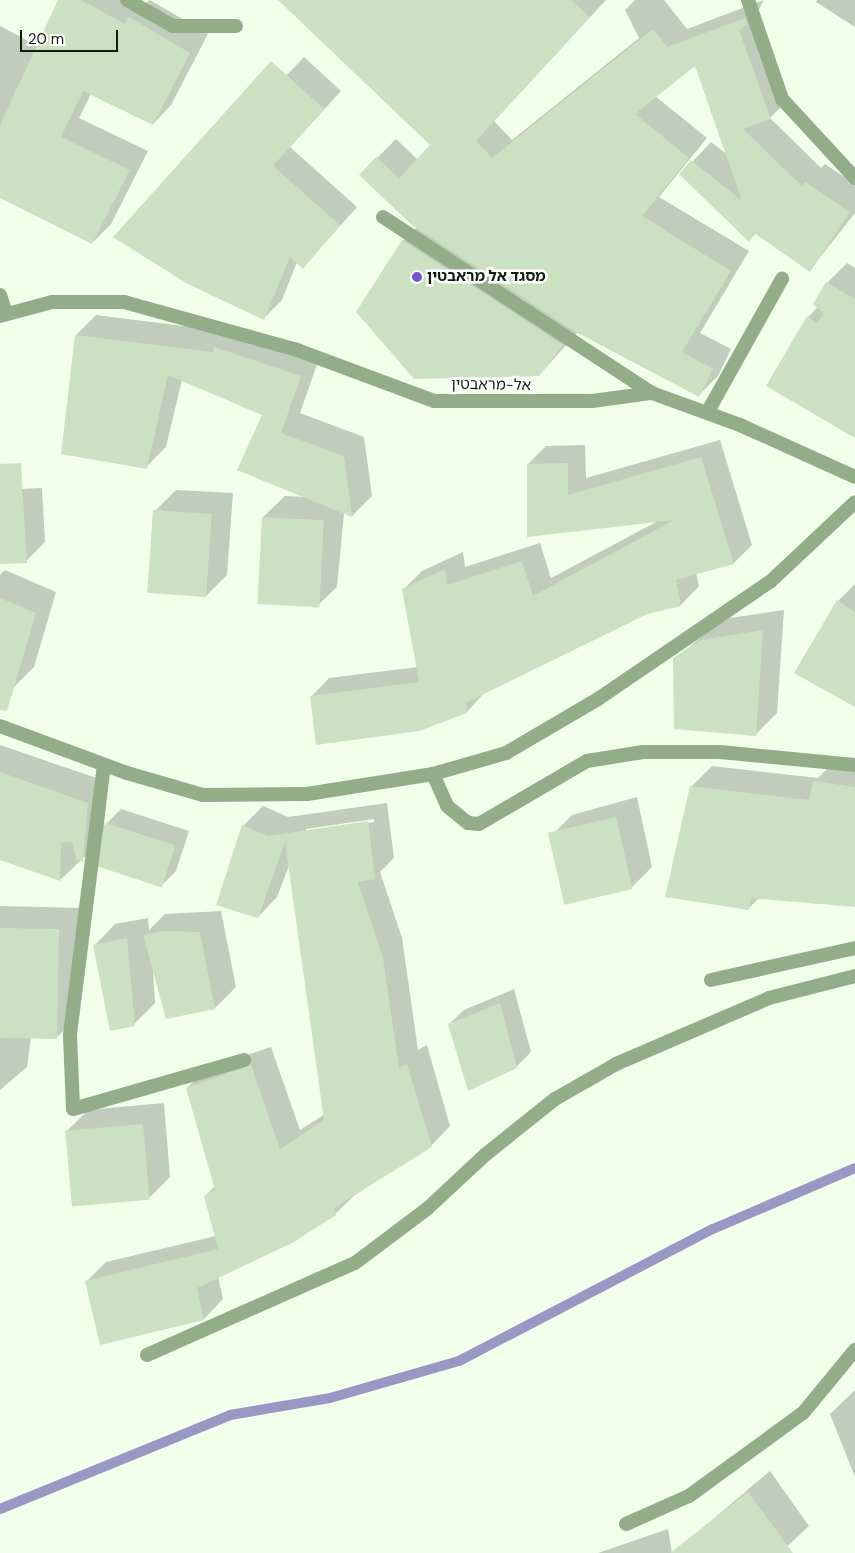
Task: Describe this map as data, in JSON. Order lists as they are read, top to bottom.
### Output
{
  "streets": {
    "street": ["אל-מראבטין"]
  },
  "places": ["מסגד אל מראבטין"],
  "scale_bar": "20 m"
}
